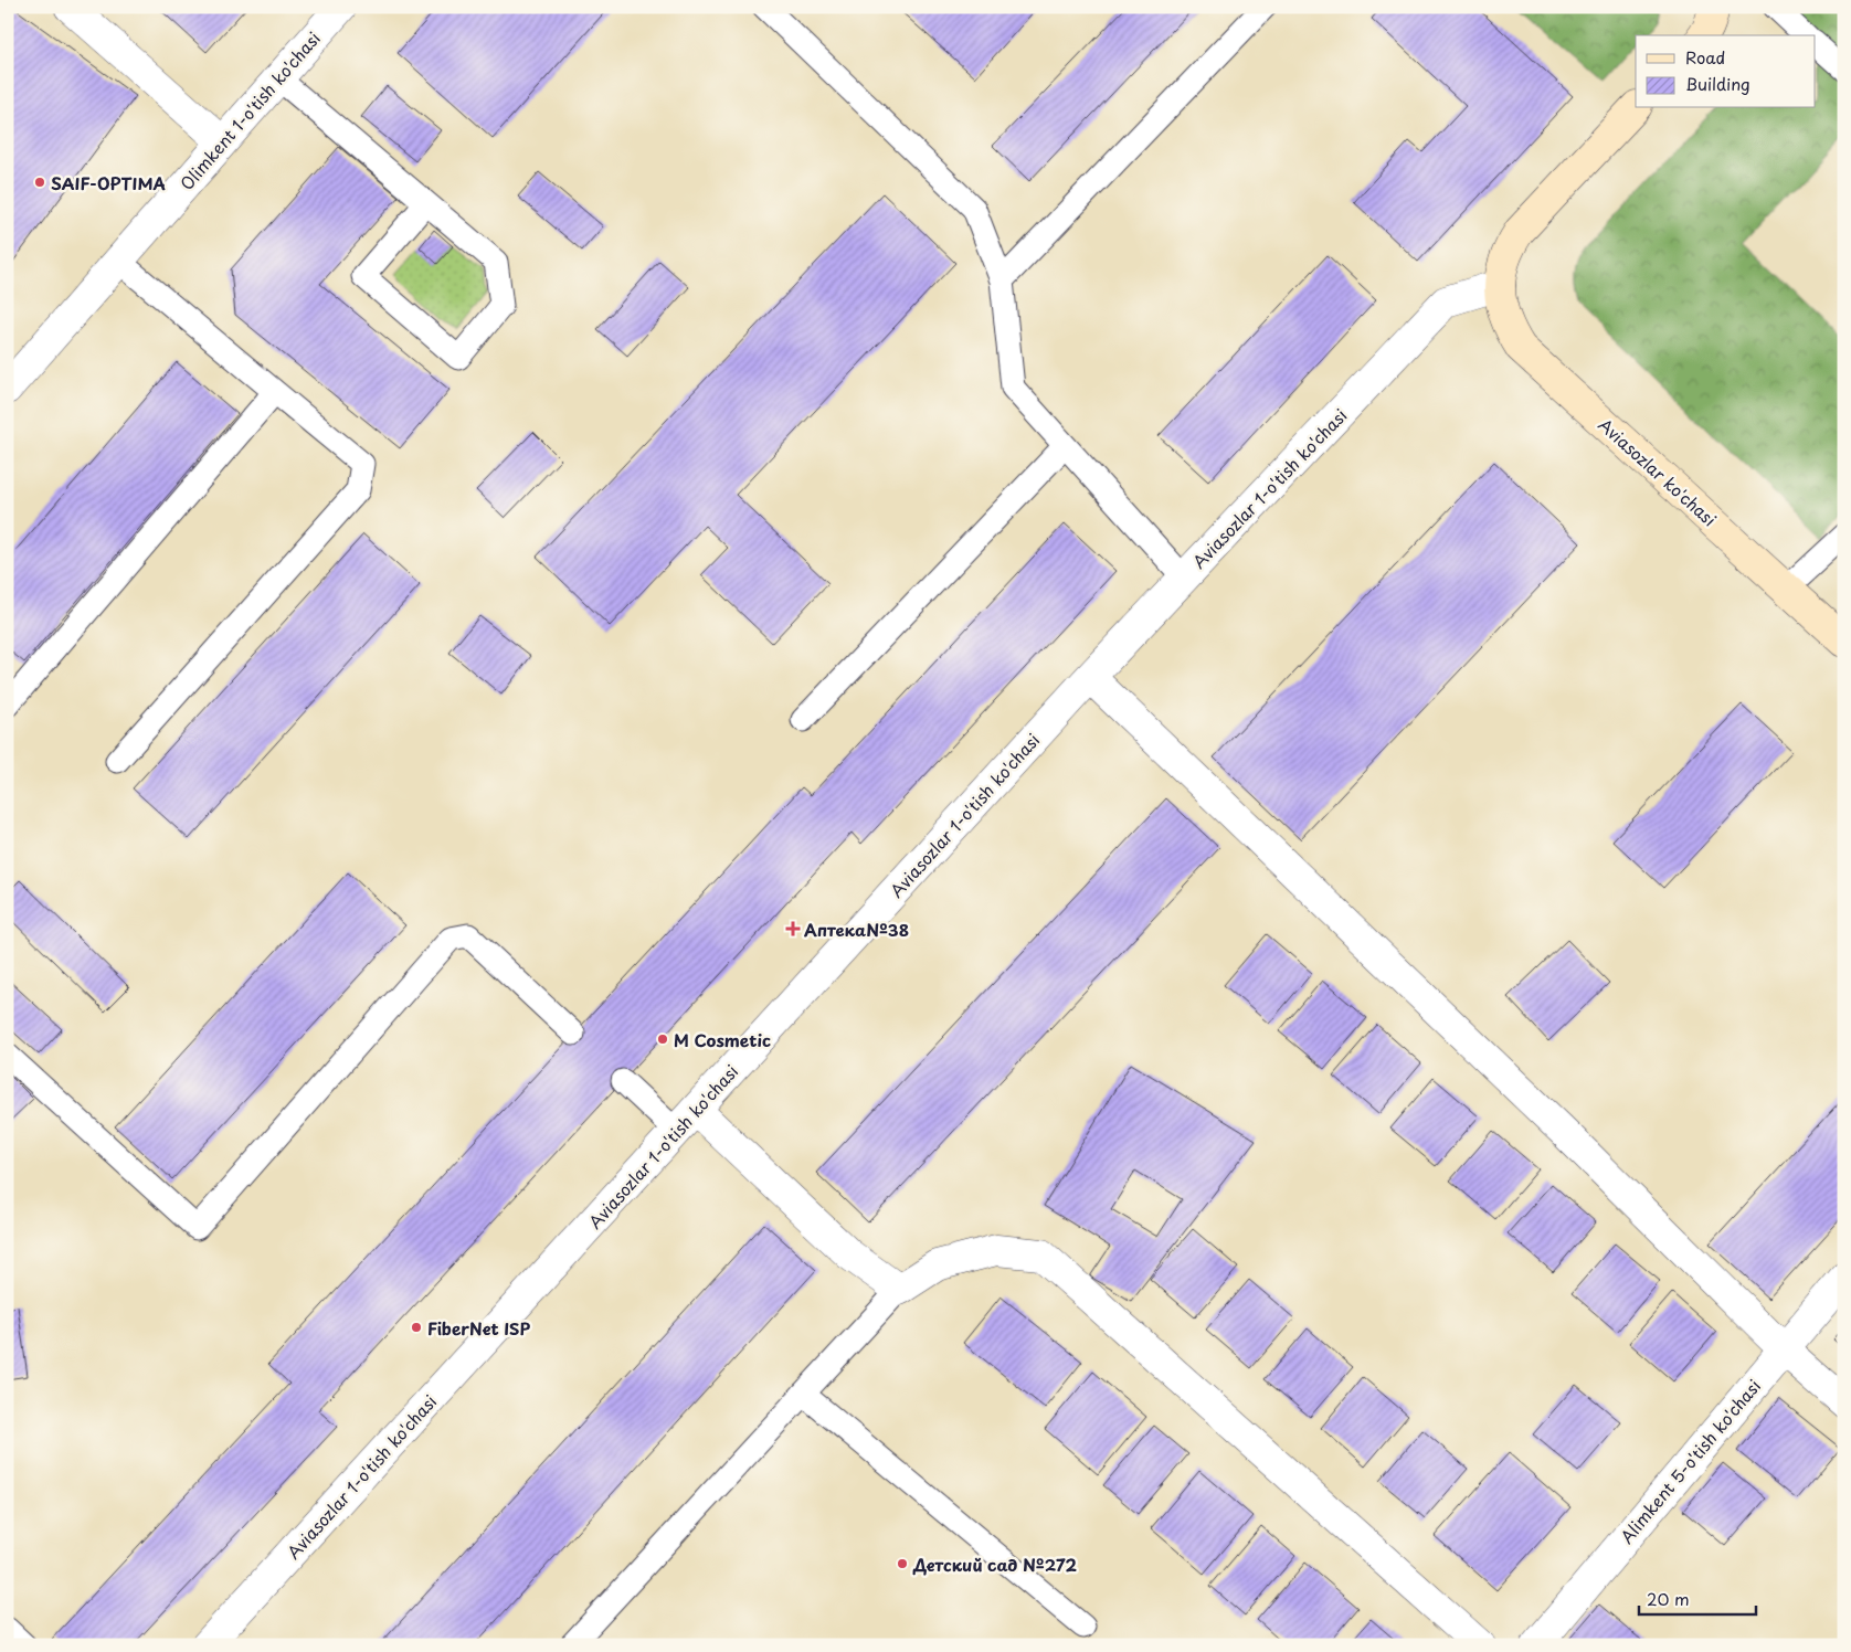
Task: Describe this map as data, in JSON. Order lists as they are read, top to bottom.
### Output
{
  "streets": {
    "main road": ["Aviasozlar ko'chasi"],
    "street": ["Olimkent 1-o'tish ko'chasi", "Aviasozlar 1-o'tish ko'chasi", "Alimkent 5-o'tish ko'chasi"]
  },
  "crossings": [
    ["Aviasozlar ko'chasi", "Aviasozlar 1-o'tish ko'chasi"]
  ],
  "places": {
    "other": [
      "SAIF-OPTIMA",
      "M Cosmetic",
      "FiberNet ISP",
      "Детский сад №272"
    ],
    "health": ["Аптека№38"]
  },
  "legend": ["Road", "Building"],
  "scale_bar": "20 m"
}
